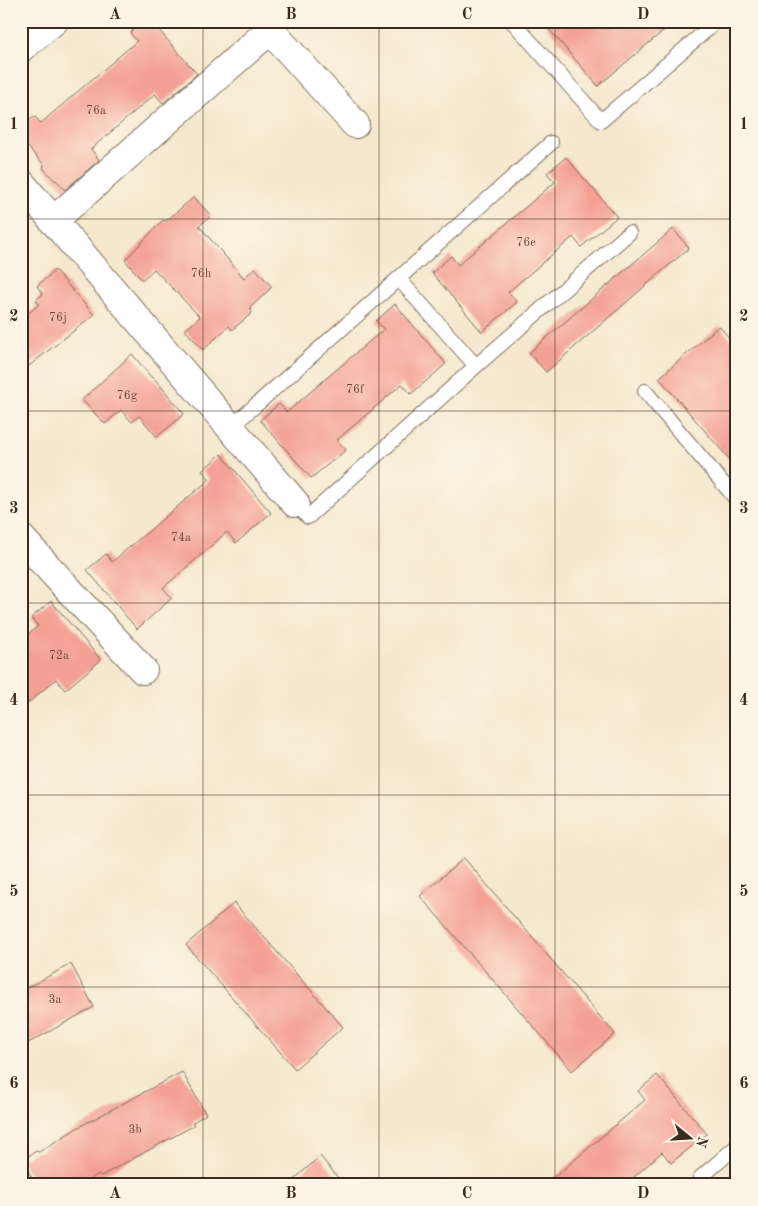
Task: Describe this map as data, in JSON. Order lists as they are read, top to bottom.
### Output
{
  "house_numbers": [
    "76a",
    "76e",
    "76h",
    "76j",
    "76f",
    "76g",
    "74a",
    "72a",
    "3a",
    "3b"
  ],
  "north": "right",
  "grid": {
    "columns": [
      "A",
      "B",
      "C",
      "D"
    ],
    "rows": [
      "1",
      "2",
      "3",
      "4",
      "5",
      "6"
    ]
  }
}
